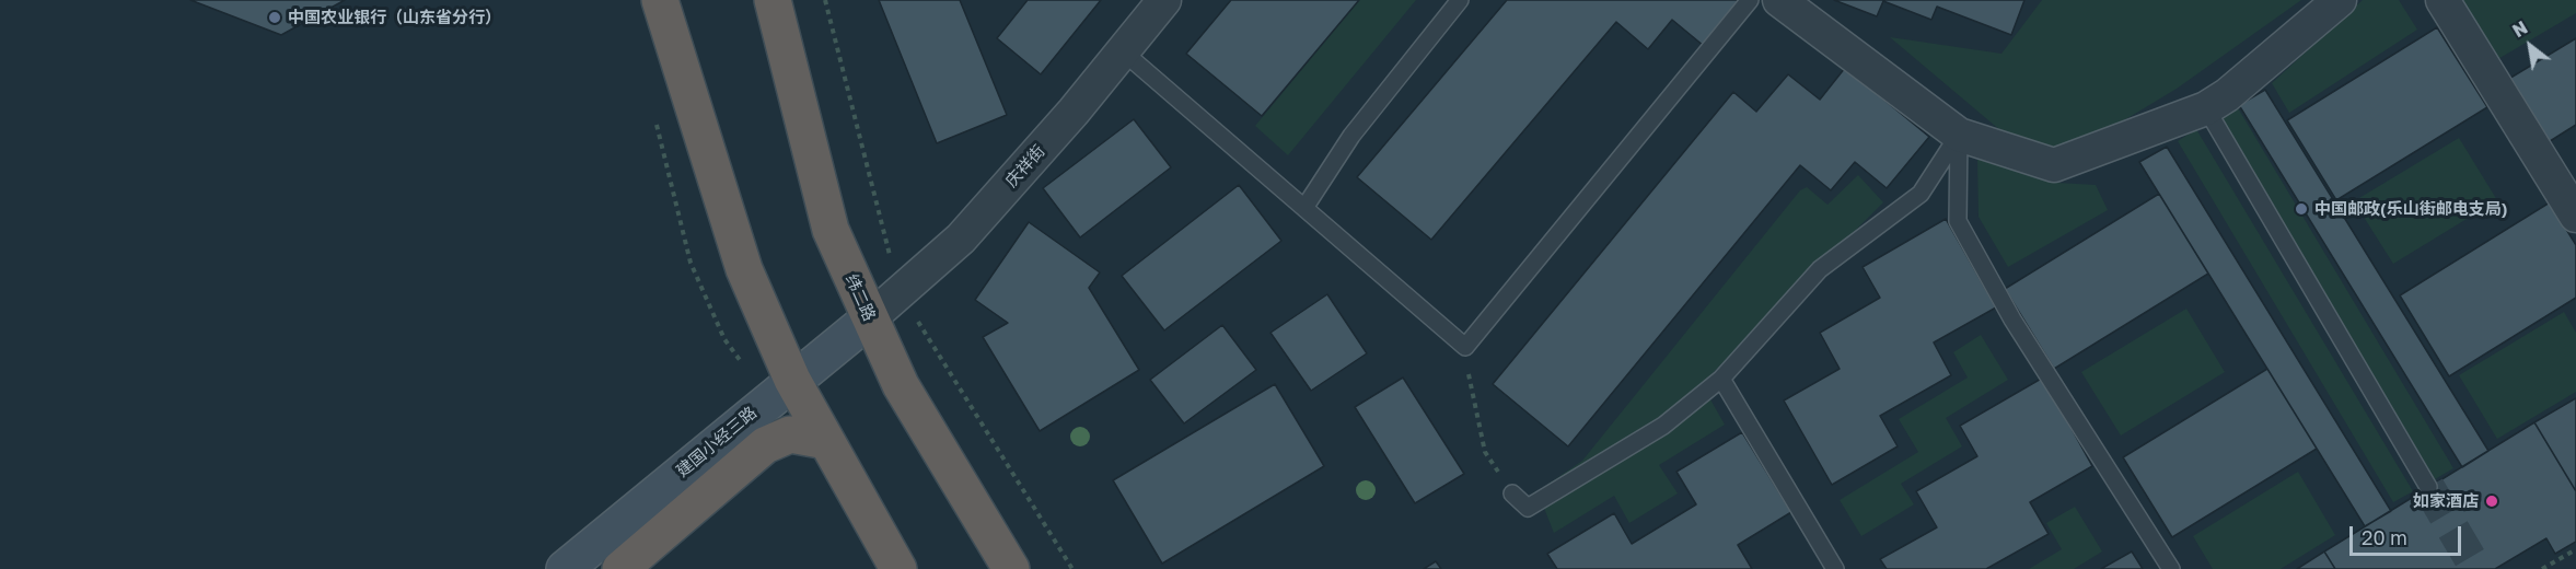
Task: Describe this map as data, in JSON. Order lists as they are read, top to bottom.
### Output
{
  "streets": {
    "highway": ["纬二路"],
    "main road": ["建国小经三路"],
    "street": ["庆祥街"]
  },
  "crossings": [
    ["庆祥街", "纬二路"],
    ["庆祥街", "建国小经三路"],
    ["纬二路", "建国小经三路"]
  ],
  "places": ["中国农业银行（山东省分行）", "中国邮政(乐山街邮电支局)", "如家酒店"],
  "scale_bar": "20 m",
  "north": "top left"
}
